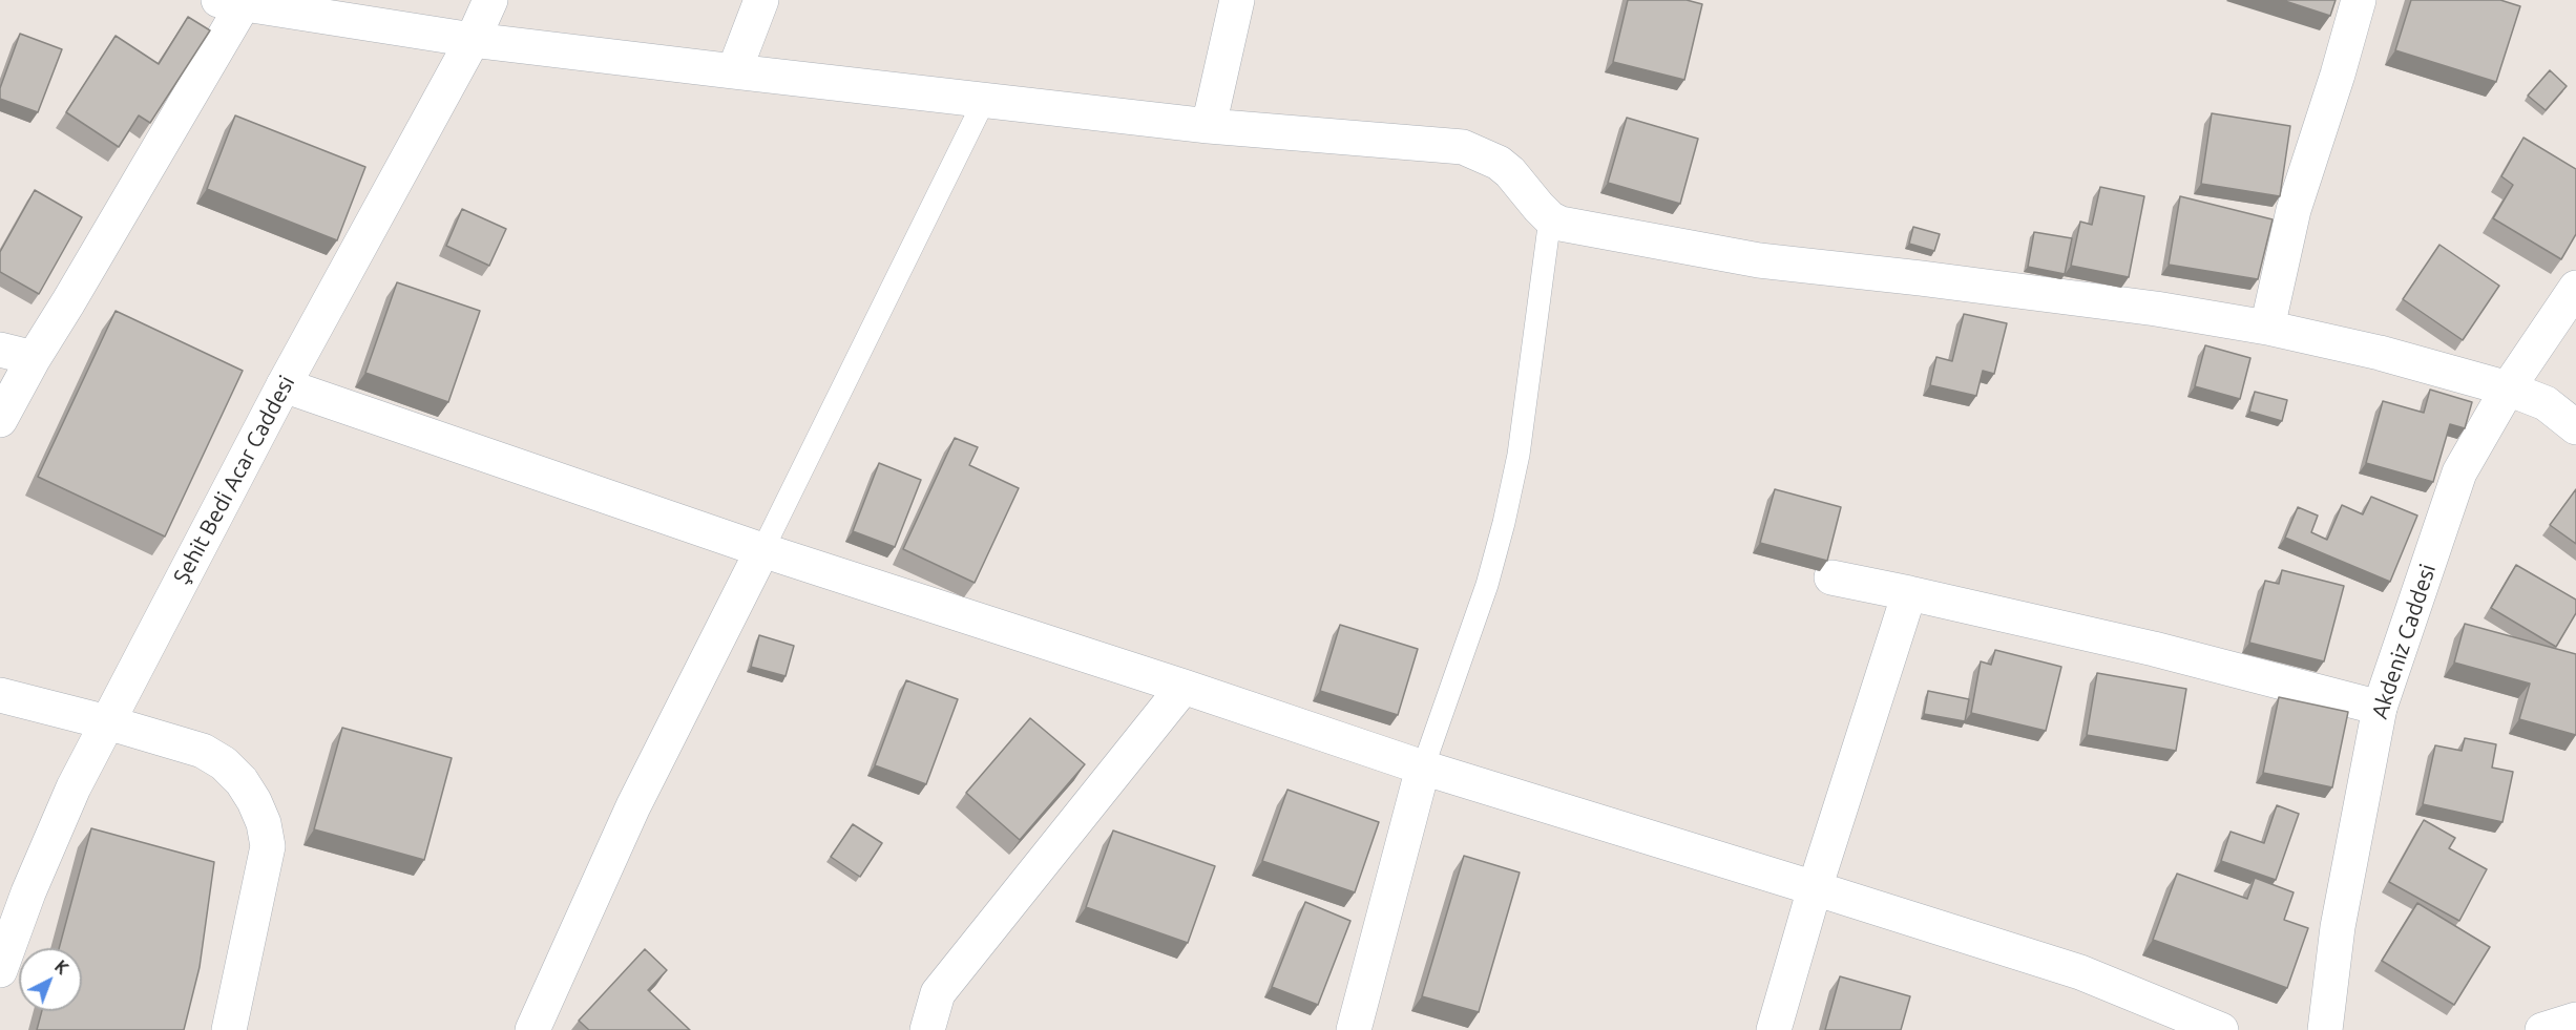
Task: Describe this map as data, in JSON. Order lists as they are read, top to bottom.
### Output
{
  "streets": {
    "street": ["Şehit Bedi Acar Caddesi", "Akdeniz Caddesi"]
  },
  "north": "top right"
}
